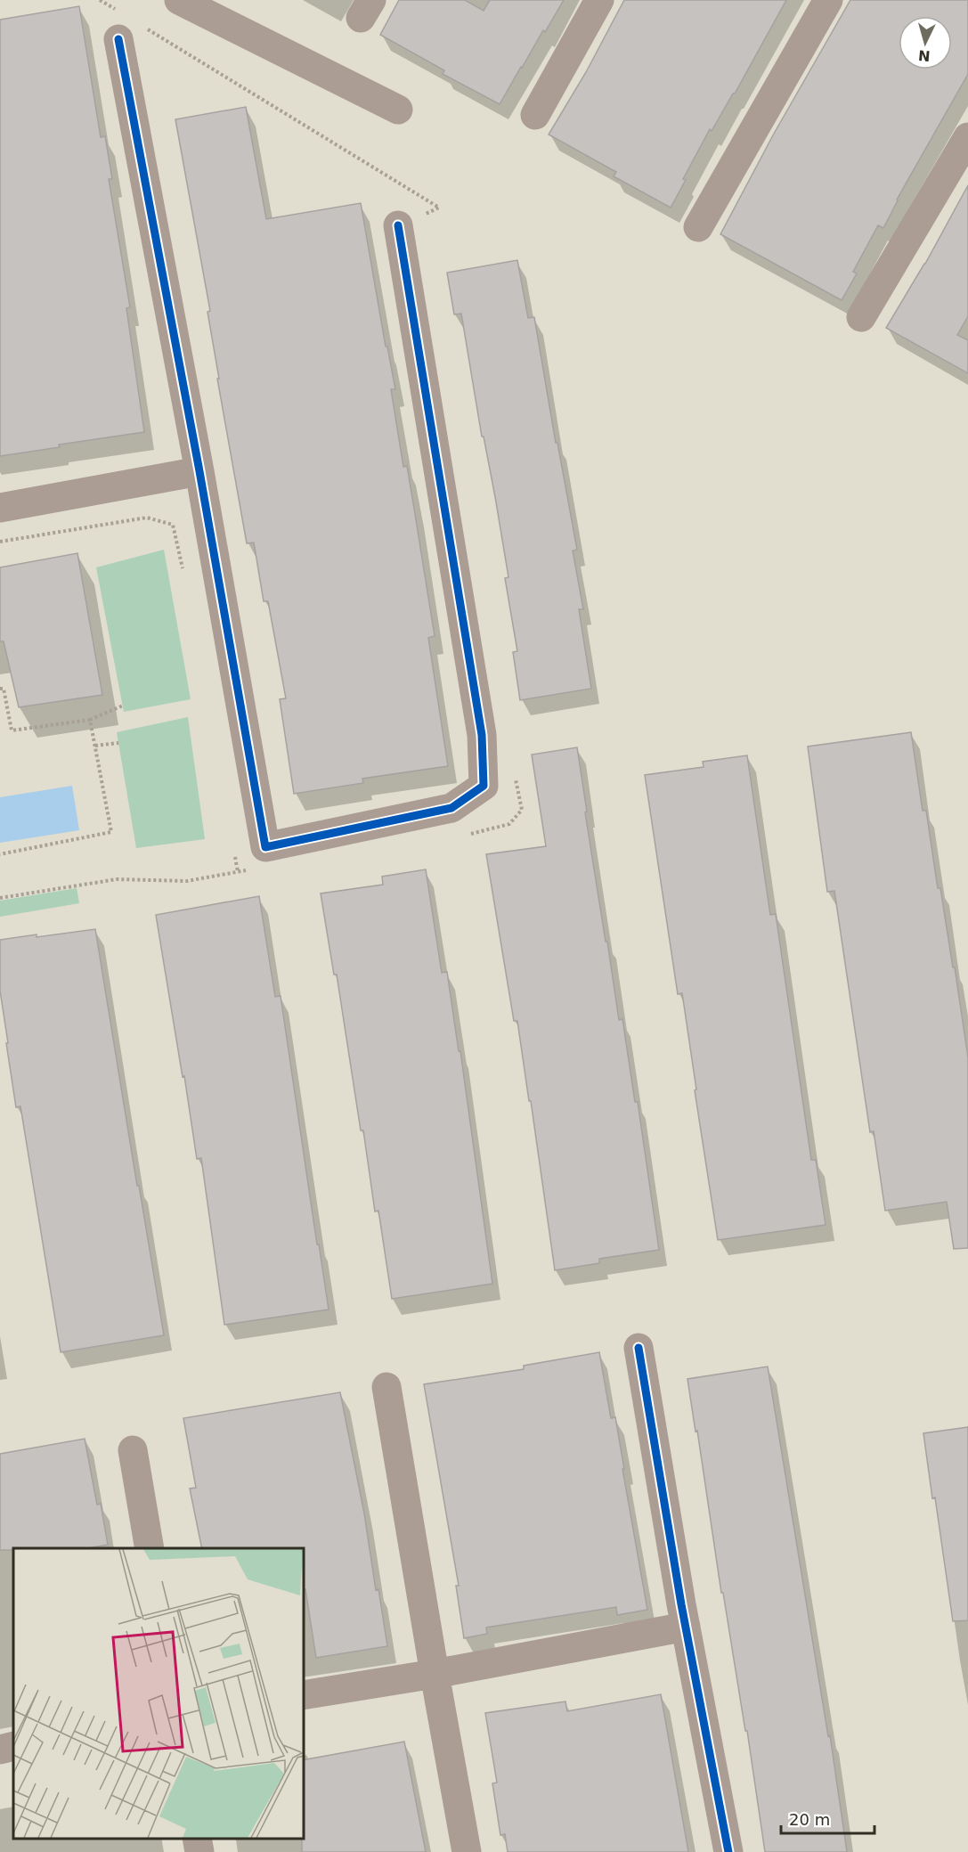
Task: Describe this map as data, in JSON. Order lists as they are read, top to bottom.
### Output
{
  "scale_bar": "20 m",
  "north": "bottom"
}
